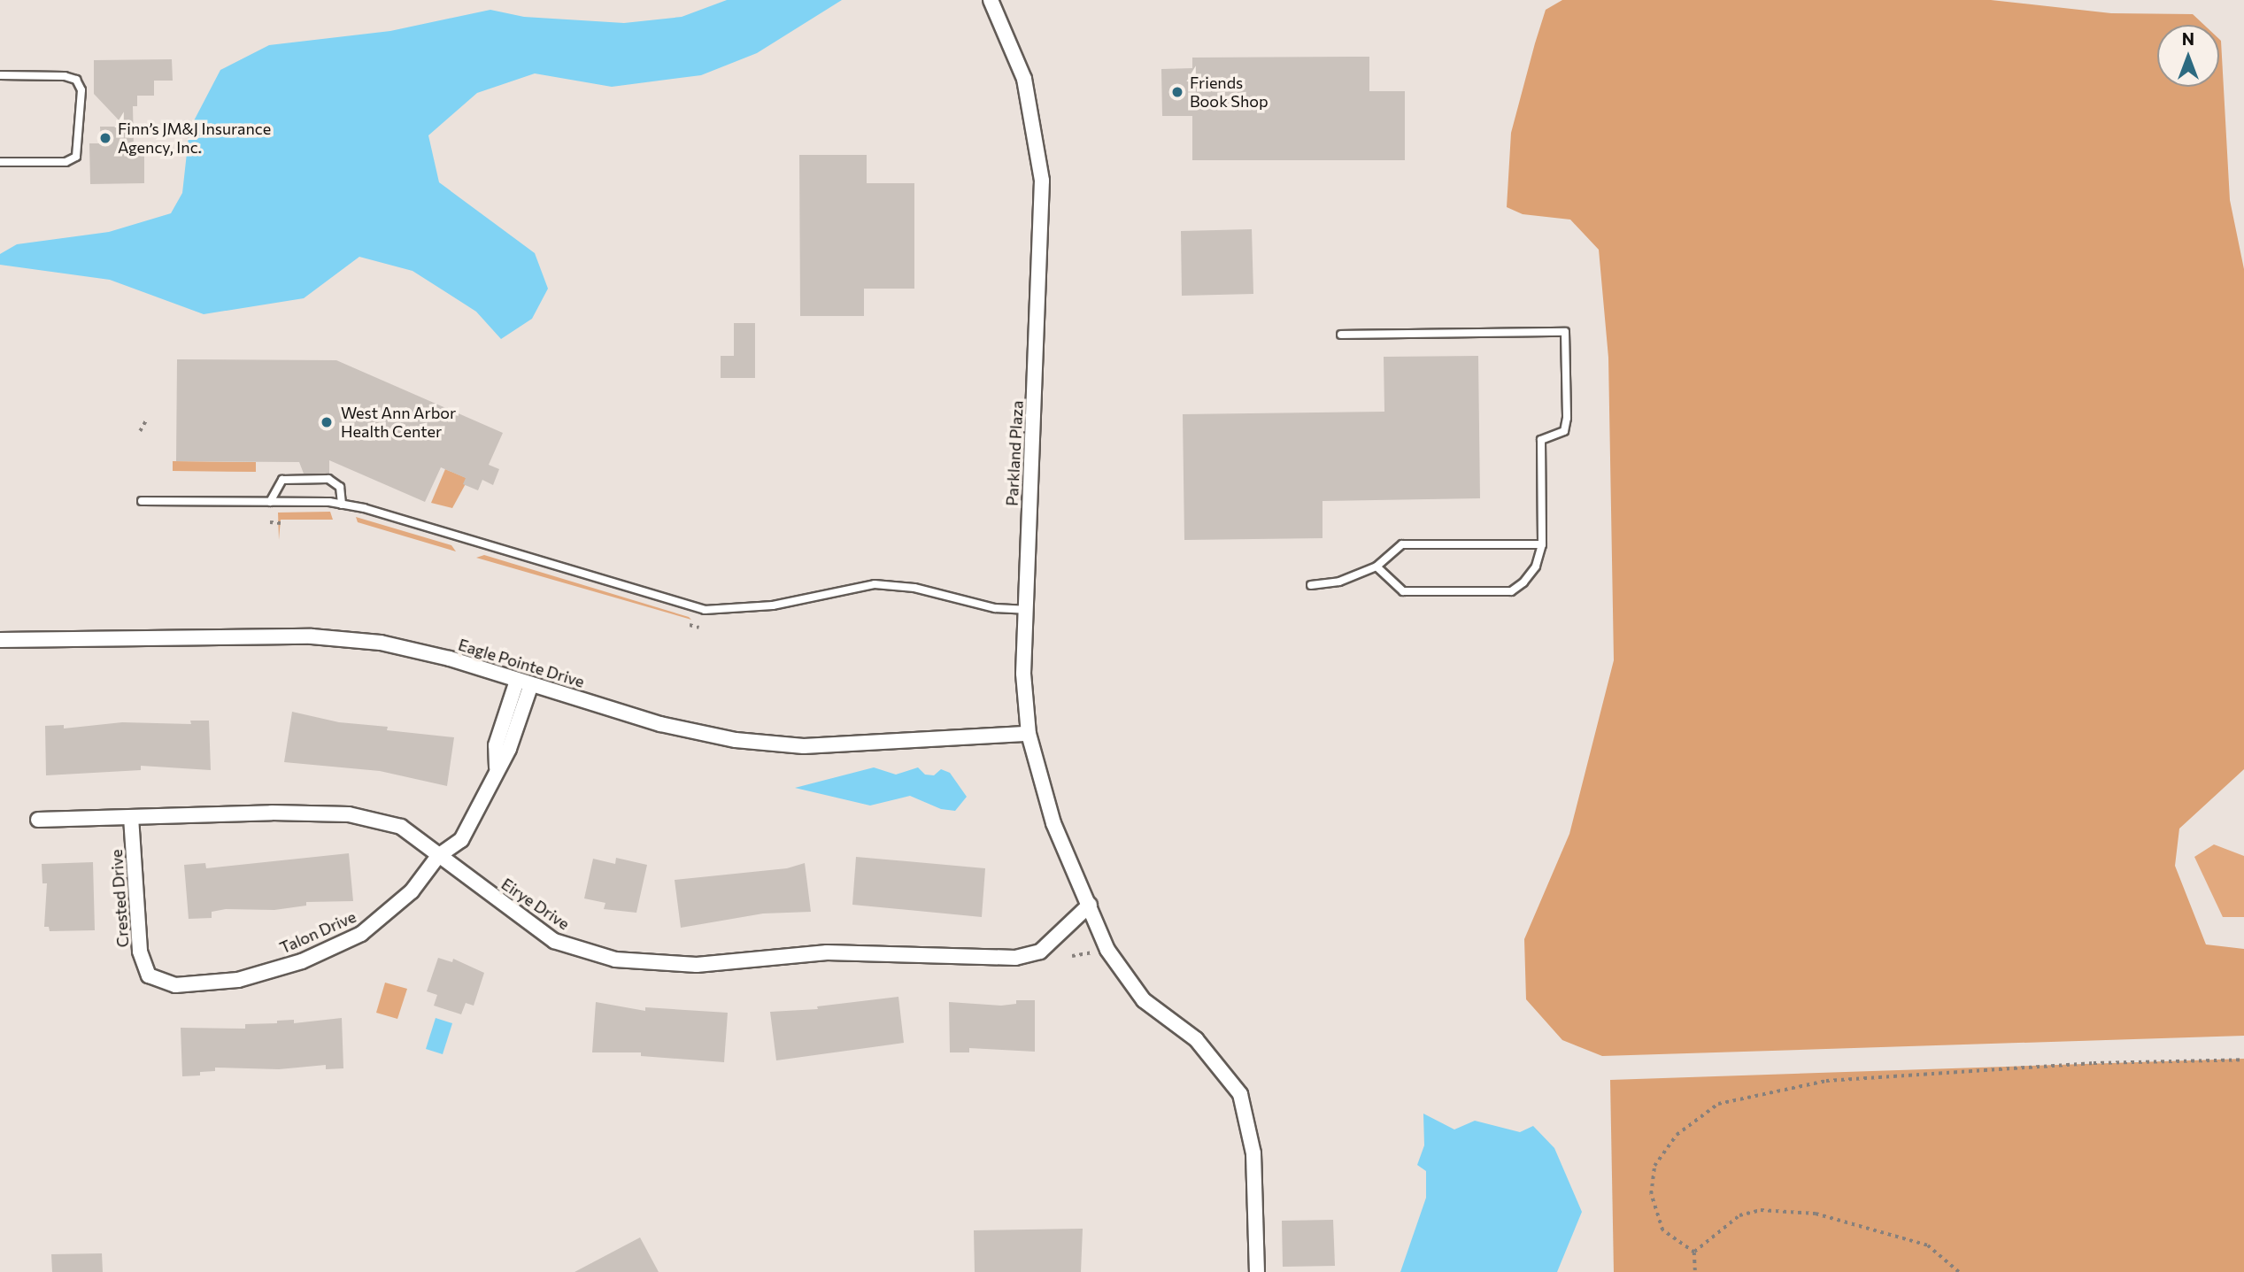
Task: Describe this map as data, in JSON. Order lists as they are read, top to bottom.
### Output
{
  "streets": {
    "street": [
      "Parkland Plaza",
      "Eagle Pointe Drive",
      "Crested Drive",
      "Eirye Drive",
      "Talon Drive"
    ]
  },
  "crossings": [
    ["Parkland Plaza", "Eagle Pointe Drive"],
    ["Parkland Plaza", "Eirye Drive"],
    ["Eagle Pointe Drive", "Talon Drive"],
    ["Crested Drive", "Eirye Drive"],
    ["Crested Drive", "Talon Drive"],
    ["Eirye Drive", "Talon Drive"]
  ],
  "places": ["Friends Book Shop", "Finn’s JM&J Insurance Agency, Inc.", "West Ann Arbor Health Center"],
  "north": "top"
}
